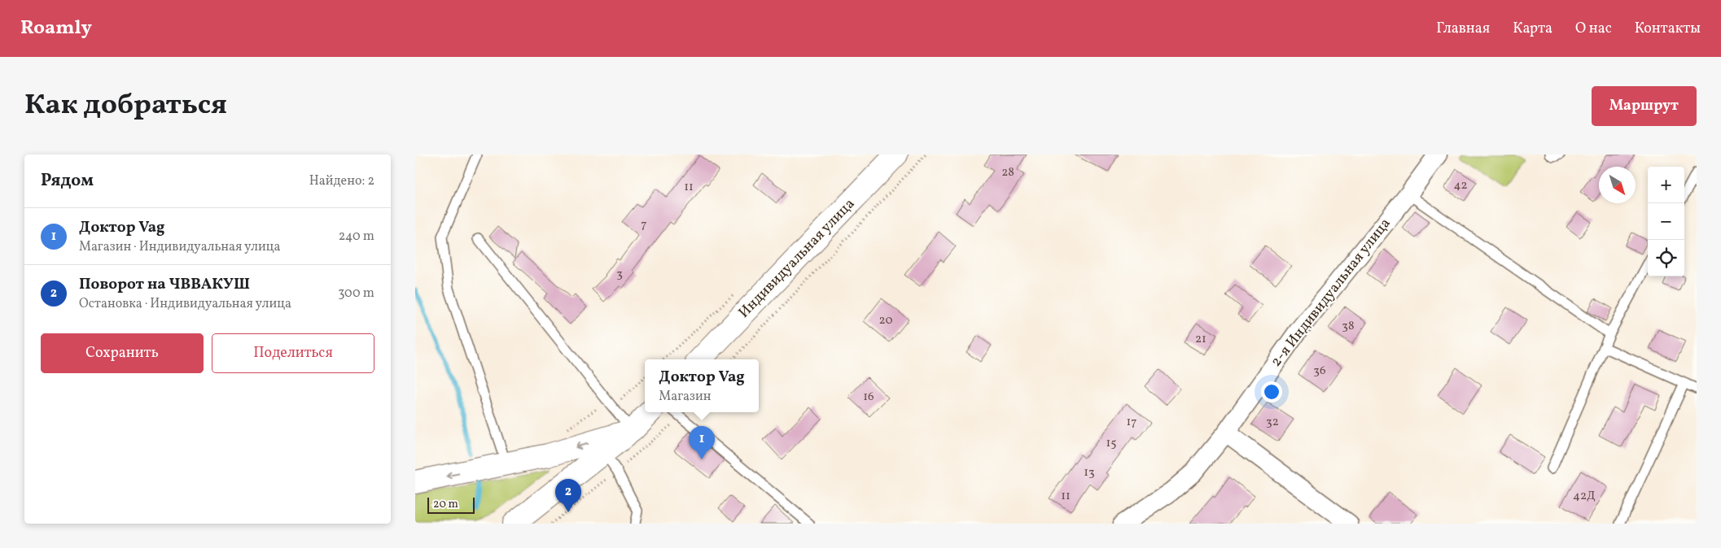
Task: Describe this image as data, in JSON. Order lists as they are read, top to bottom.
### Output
{
  "streets": {
    "main road": ["Индивидуальная улица"],
    "street": ["2-я Индивидуальная улица"]
  },
  "house_numbers": [
    "28",
    "42",
    "11",
    "7",
    "3",
    "20",
    "38",
    "21",
    "36",
    "16",
    "17",
    "32",
    "15",
    "13",
    "11",
    "42Д"
  ],
  "scale_bar": "20 m",
  "north": "bottom right",
  "page": {
    "header": "Roamly",
    "nav": [
      "Главная",
      "Карта",
      "О нас",
      "Контакты"
    ],
    "title": "Как добраться",
    "buttons": [
      "Маршрут",
      ["Сохранить", "Поделиться"]
    ],
    "heading": ["Рядом", "Найдено: 2"],
    "map_buttons": ["+", "−"],
    "list": [
      {
        "mark": "1",
        "name": "Доктор Vag",
        "note": "Магазин · Индивидуальная улица",
        "value": "240 m"
      },
      {
        "mark": "2",
        "name": "Поворот на ЧВВАКУШ",
        "note": "Остановка · Индивидуальная улица",
        "value": "300 m"
      }
    ],
    "popup": ["Доктор Vag", "Магазин"],
    "pins": ["1", "2"],
    "scale": "20 m"
  }
}
